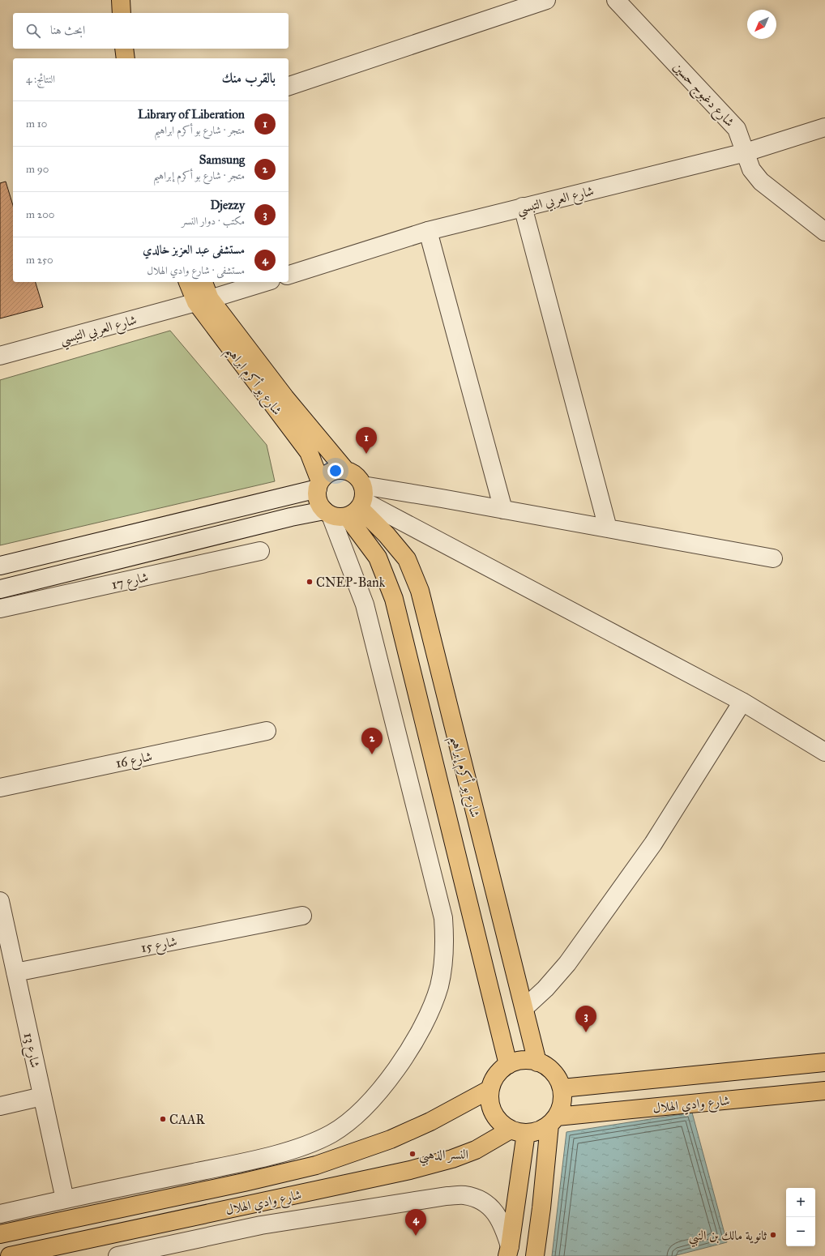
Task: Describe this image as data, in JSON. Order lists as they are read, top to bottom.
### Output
{
  "streets": {
    "main road": ["شارع بو أكرم ابراهيم", "شارع بو أكرم إبراهيم", "شارع وادي الهلال"],
    "street": [
      "شارع دغبوج حسين",
      "شارع العربي التبسي",
      "شارع 17",
      "شارع 16",
      "شارع 15",
      "شارع 13"
    ]
  },
  "crossings": [
    ["شارع دغبوج حسين", "شارع العربي التبسي"],
    ["شارع العربي التبسي", "شارع بو أكرم ابراهيم"],
    ["شارع بو أكرم ابراهيم", "شارع بو أكرم إبراهيم"],
    ["شارع بو أكرم ابراهيم", "شارع وادي الهلال"],
    ["شارع بو أكرم إبراهيم", "شارع وادي الهلال"],
    ["شارع 15", "شارع 13"],
    ["شارع 13", "شارع وادي الهلال"]
  ],
  "places": [
    "CNEP-Bank",
    "CAAR",
    "النسر الذهبي",
    "ثانوية مالك بن النبي"
  ],
  "north": "bottom left",
  "page": {
    "search": "ابحث هنا",
    "heading": ["بالقرب منك", "النتائج: 4"],
    "list": [
      {
        "mark": "1",
        "name": "Library of Liberation",
        "note": "متجر · شارع بو أكرم ابراهيم",
        "value": "10 m"
      },
      {
        "mark": "2",
        "name": "Samsung",
        "note": "متجر · شارع بو أكرم إبراهيم",
        "value": "90 m"
      },
      {
        "mark": "3",
        "name": "Djezzy",
        "note": "مكتب · دوار النسر",
        "value": "200 m"
      },
      {
        "mark": "4",
        "name": "مستشفى عبد العزبز خالدي",
        "note": "مستشفى · شارع وادي الهلال",
        "value": "250 m"
      }
    ],
    "pins": [
      "1",
      "2",
      "3",
      "4"
    ],
    "map_buttons": ["+", "−"]
  }
}
